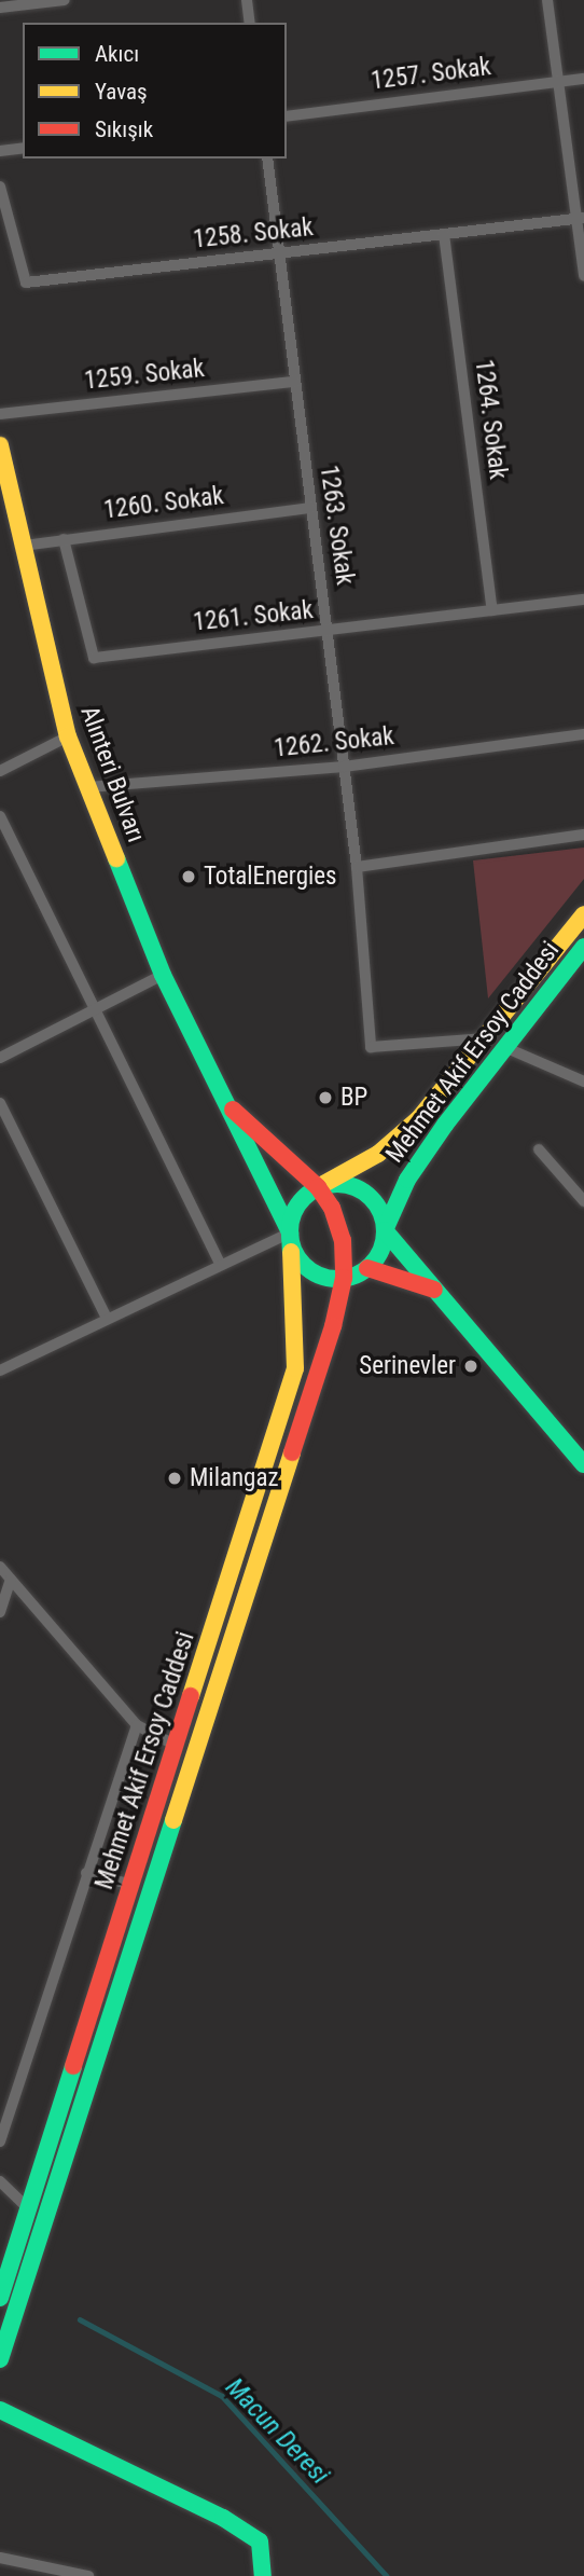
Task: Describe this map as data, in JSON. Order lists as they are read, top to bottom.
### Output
{
  "streets": {
    "main road": ["Alınteri Bulvarı", "Mehmet Akif Ersoy Caddesi"],
    "street": [
      "1257. Sokak",
      "1258. Sokak",
      "1259. Sokak",
      "1264. Sokak",
      "1260. Sokak",
      "1263. Sokak",
      "1261. Sokak",
      "1262. Sokak"
    ]
  },
  "crossings": [
    ["1258. Sokak", "1264. Sokak"],
    ["1258. Sokak", "1263. Sokak"],
    ["1259. Sokak", "1263. Sokak"],
    ["1264. Sokak", "1261. Sokak"],
    ["1260. Sokak", "1263. Sokak"],
    ["1260. Sokak", "1261. Sokak"],
    ["1260. Sokak", "Alınteri Bulvarı"],
    ["1263. Sokak", "1261. Sokak"],
    ["1263. Sokak", "1262. Sokak"],
    ["1263. Sokak", "Mehmet Akif Ersoy Caddesi"],
    ["1262. Sokak", "Alınteri Bulvarı"],
    ["Alınteri Bulvarı", "Mehmet Akif Ersoy Caddesi"]
  ],
  "water": ["Macun Deresi"],
  "places": [
    "TotalEnergies",
    "BP",
    "Serinevler",
    "Milangaz"
  ],
  "legend": ["Akıcı", "Yavaş", "Sıkışık"]
}
